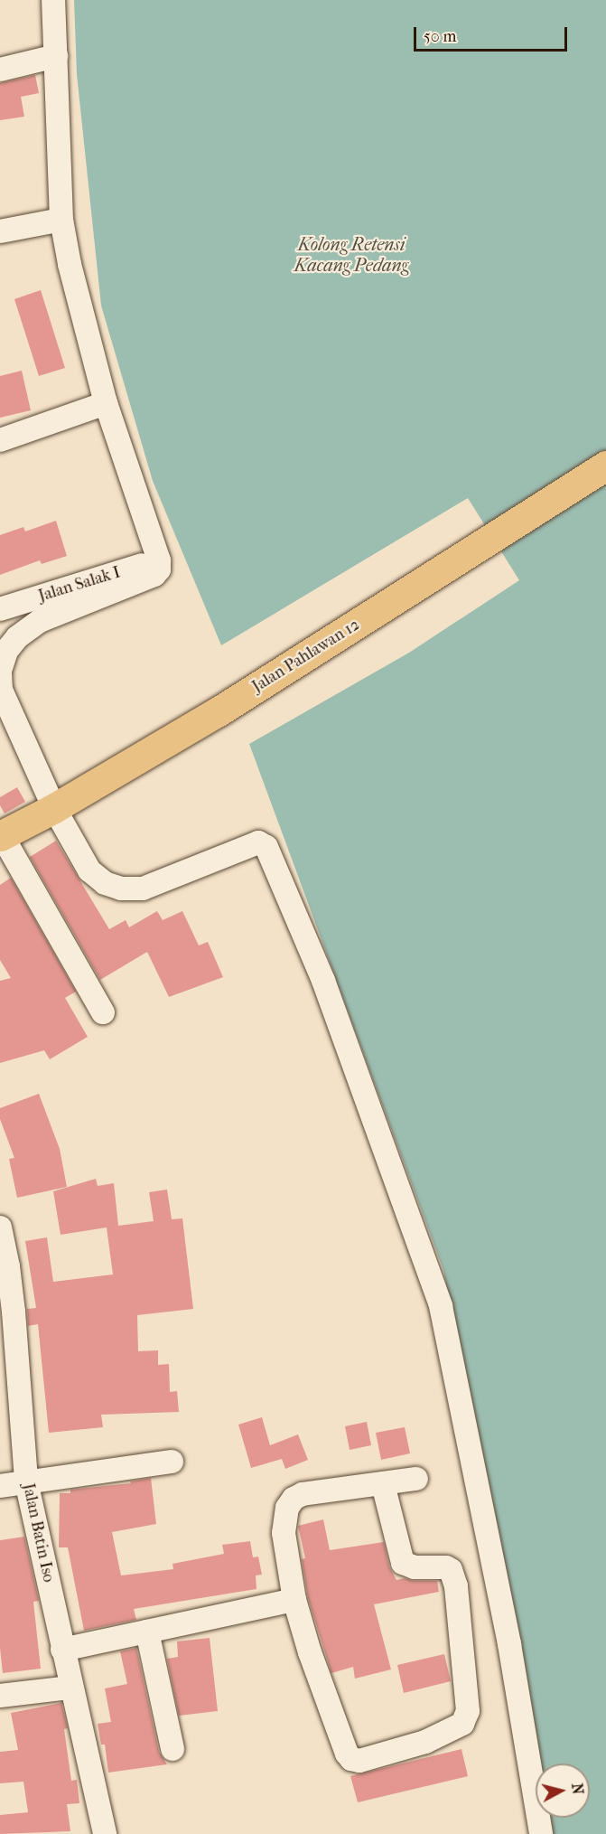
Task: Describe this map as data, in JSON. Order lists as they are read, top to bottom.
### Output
{
  "streets": {
    "main road": ["Jalan Pahlawan 12"],
    "street": ["Jalan Salak I", "Jalan Batin Iso"]
  },
  "water": ["Kolong Retensi Kacang Pedang"],
  "scale_bar": "50 m",
  "north": "right"
}
